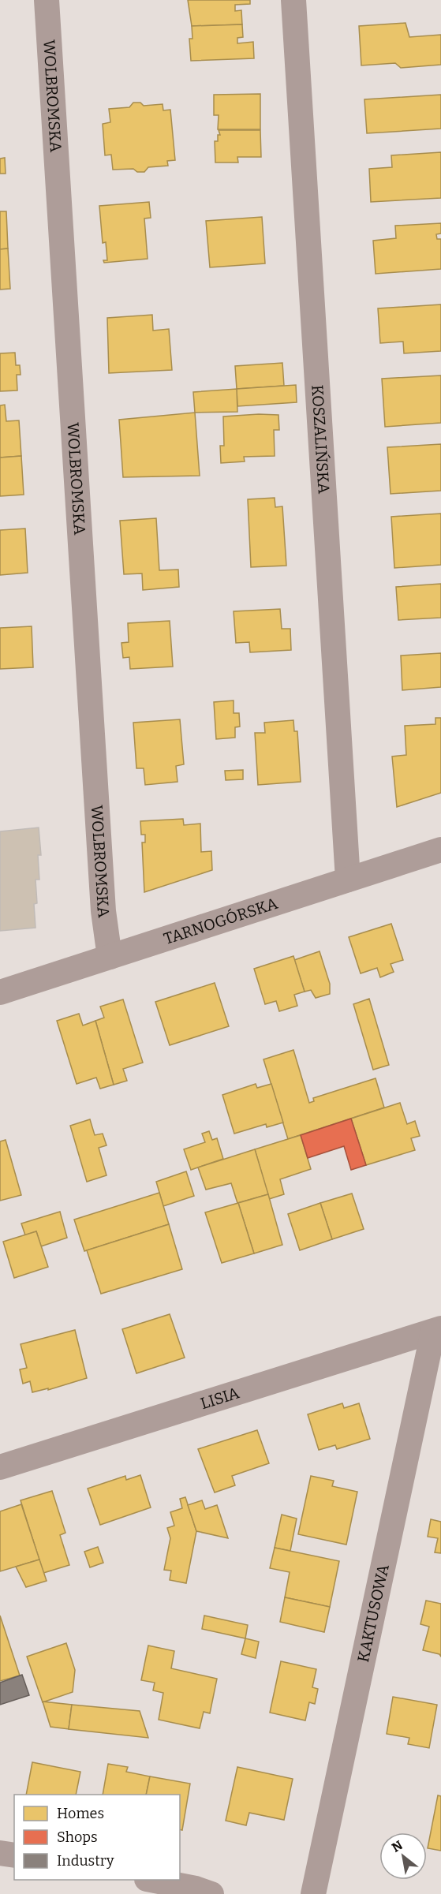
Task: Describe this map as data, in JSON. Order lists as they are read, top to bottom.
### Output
{
  "streets": {
    "street": [
      "WOLBROMSKA",
      "KOSZALIŃSKA",
      "TARNOGÓRSKA",
      "LISIA",
      "KAKTUSOWA"
    ]
  },
  "crossings": [
    ["WOLBROMSKA", "TARNOGÓRSKA"],
    ["KOSZALIŃSKA", "TARNOGÓRSKA"],
    ["LISIA", "KAKTUSOWA"]
  ],
  "legend": ["Homes", "Shops", "Industry"],
  "north": "top left"
}
